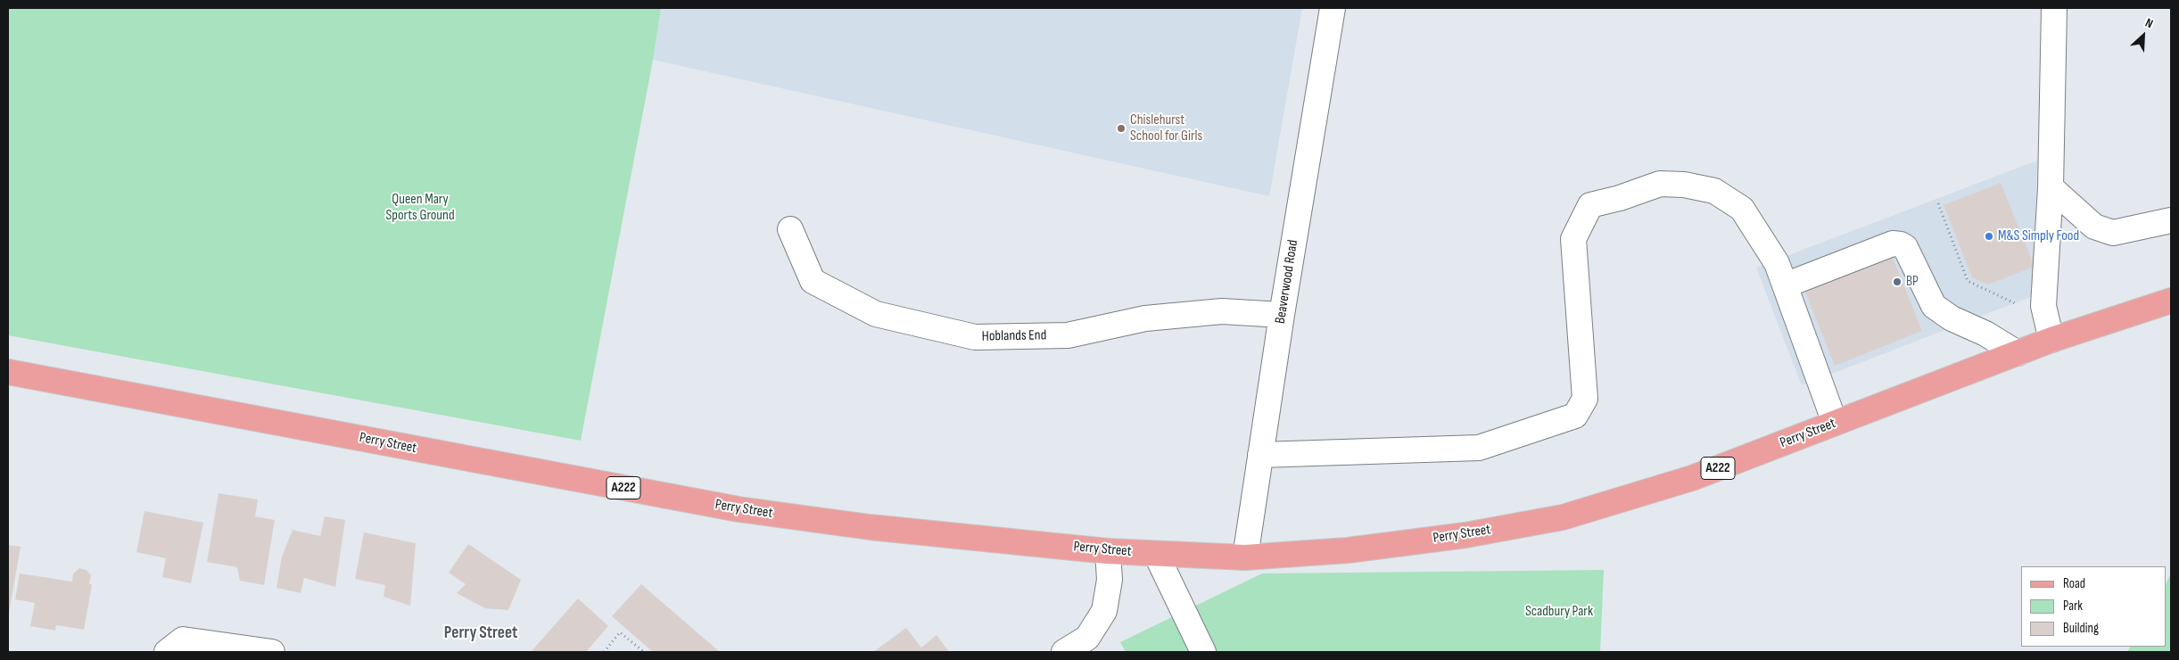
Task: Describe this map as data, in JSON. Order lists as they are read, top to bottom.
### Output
{
  "streets": {
    "main road": ["Perry Street", "A222"],
    "street": ["Beaverwood Road", "Hoblands End"]
  },
  "crossings": [
    ["Beaverwood Road", "Hoblands End"],
    ["Beaverwood Road", "Perry Street"]
  ],
  "districts": ["Perry Street"],
  "parks": ["Queen Mary Sports Ground", "Scadbury Park"],
  "places": ["Chislehurst School for Girls", "M&S Simply Food", "BP"],
  "legend": ["Road", "Park", "Building"],
  "north": "top right"
}
